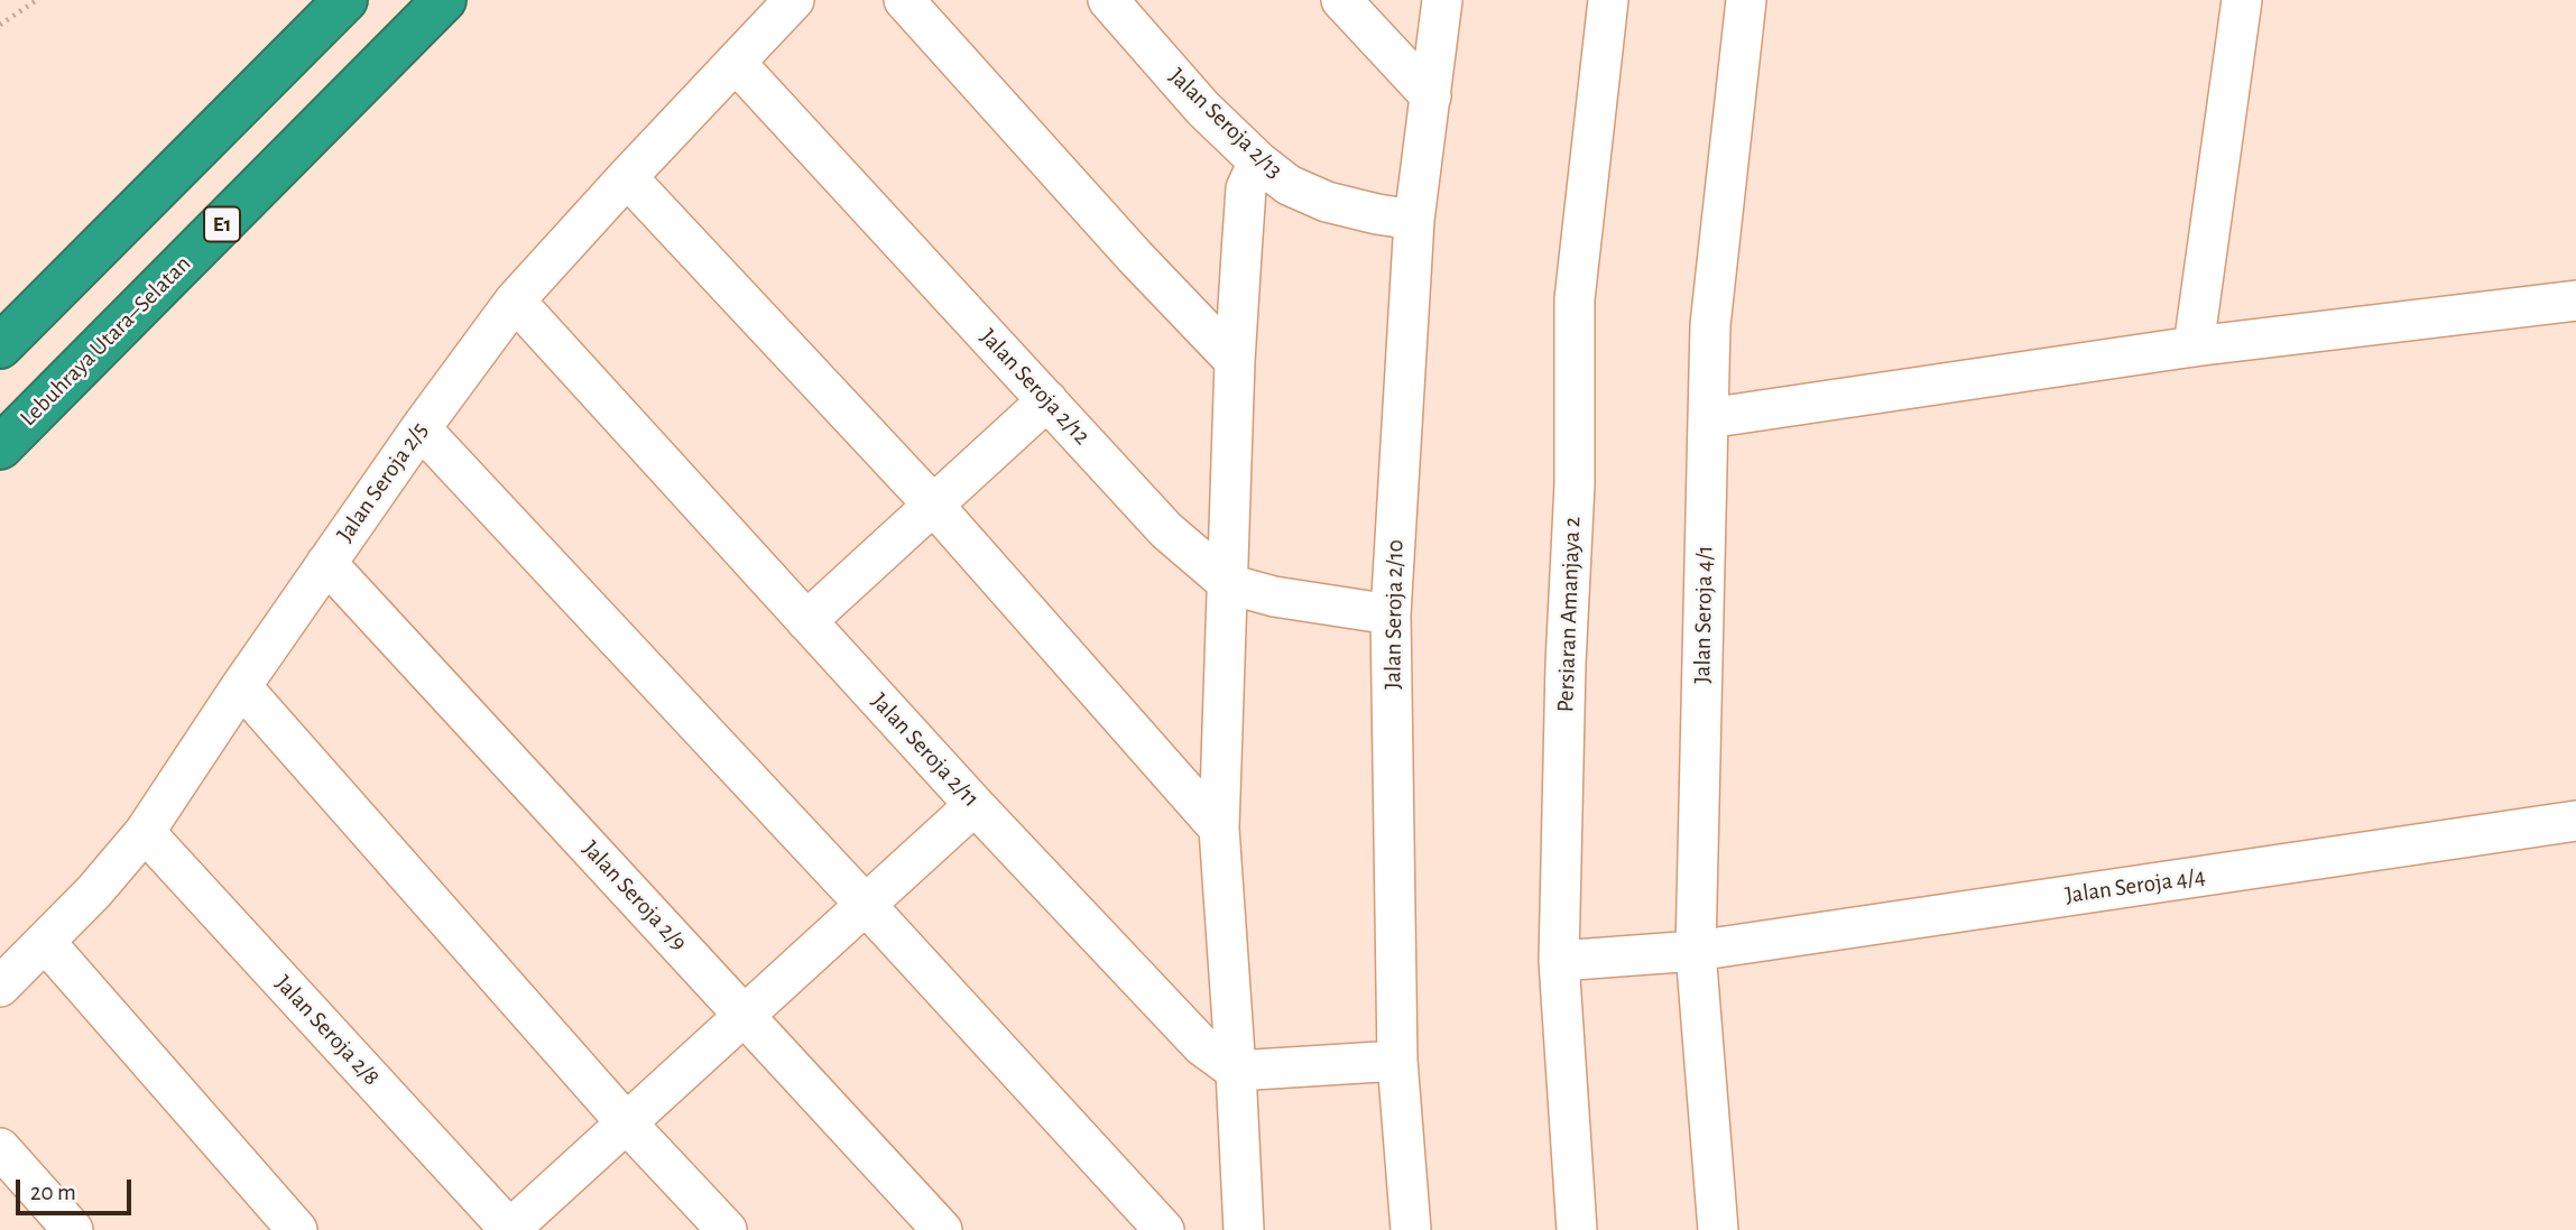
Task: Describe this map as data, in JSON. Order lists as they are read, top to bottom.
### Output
{
  "streets": {
    "highway": ["E1", "Lebuhraya Utara–Selatan"],
    "street": [
      "Jalan Seroja 2/13",
      "Jalan Seroja 2/12",
      "Jalan Seroja 2/5",
      "Jalan Seroja 2/10",
      "Persiaran Amanjaya 2",
      "Jalan Seroja 4/1",
      "Jalan Seroja 2/11",
      "Jalan Seroja 4/4",
      "Jalan Seroja 2/9",
      "Jalan Seroja 2/8"
    ]
  },
  "crossings": [
    ["Jalan Seroja 2/13", "Jalan Seroja 2/10"],
    ["Jalan Seroja 2/12", "Jalan Seroja 2/5"],
    ["Jalan Seroja 2/12", "Jalan Seroja 2/10"],
    ["Jalan Seroja 2/5", "Jalan Seroja 2/11"],
    ["Jalan Seroja 2/5", "Jalan Seroja 2/9"],
    ["Jalan Seroja 2/5", "Jalan Seroja 2/8"],
    ["Persiaran Amanjaya 2", "Jalan Seroja 4/4"],
    ["Jalan Seroja 4/1", "Jalan Seroja 4/4"]
  ],
  "scale_bar": "20 m"
}
